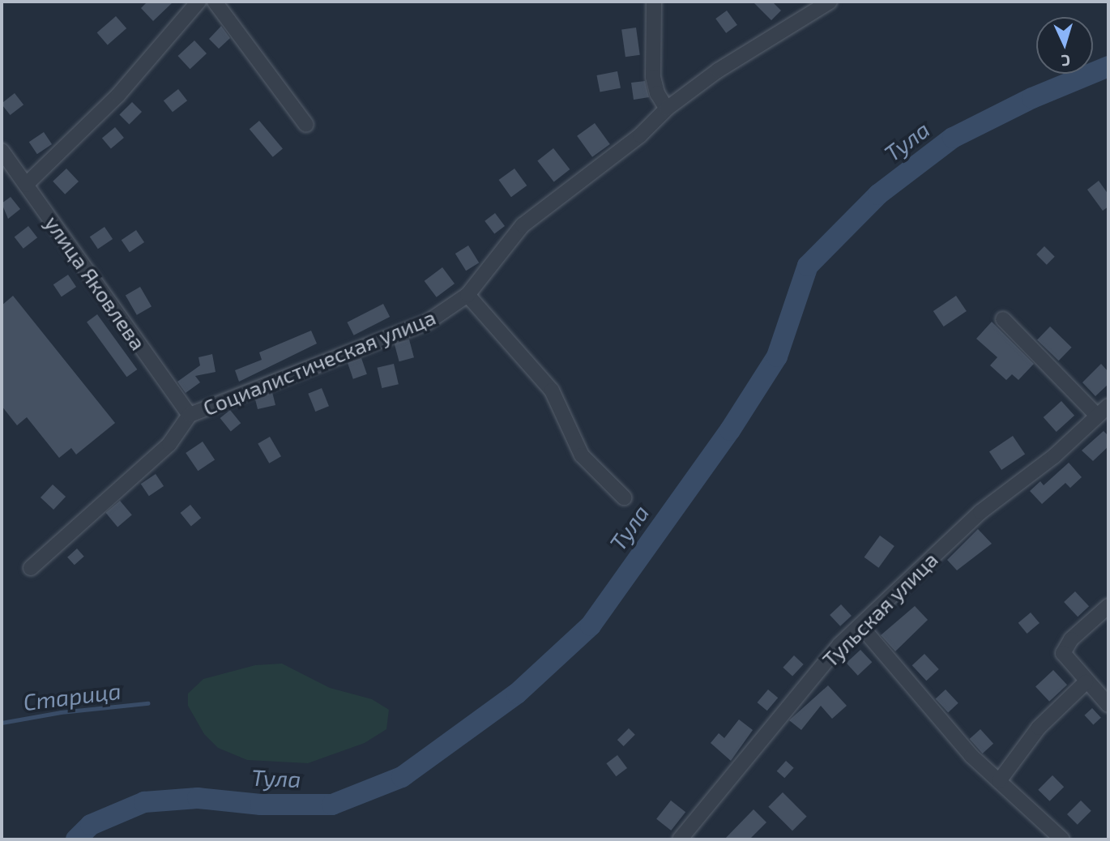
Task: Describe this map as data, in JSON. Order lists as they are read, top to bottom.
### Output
{
  "streets": {
    "street": ["улица Яковлева", "Социалистическая улица", "Тульская улица"]
  },
  "crossings": [
    ["улица Яковлева", "Социалистическая улица"]
  ],
  "water": ["Тула", "Старица"],
  "north": "bottom"
}
